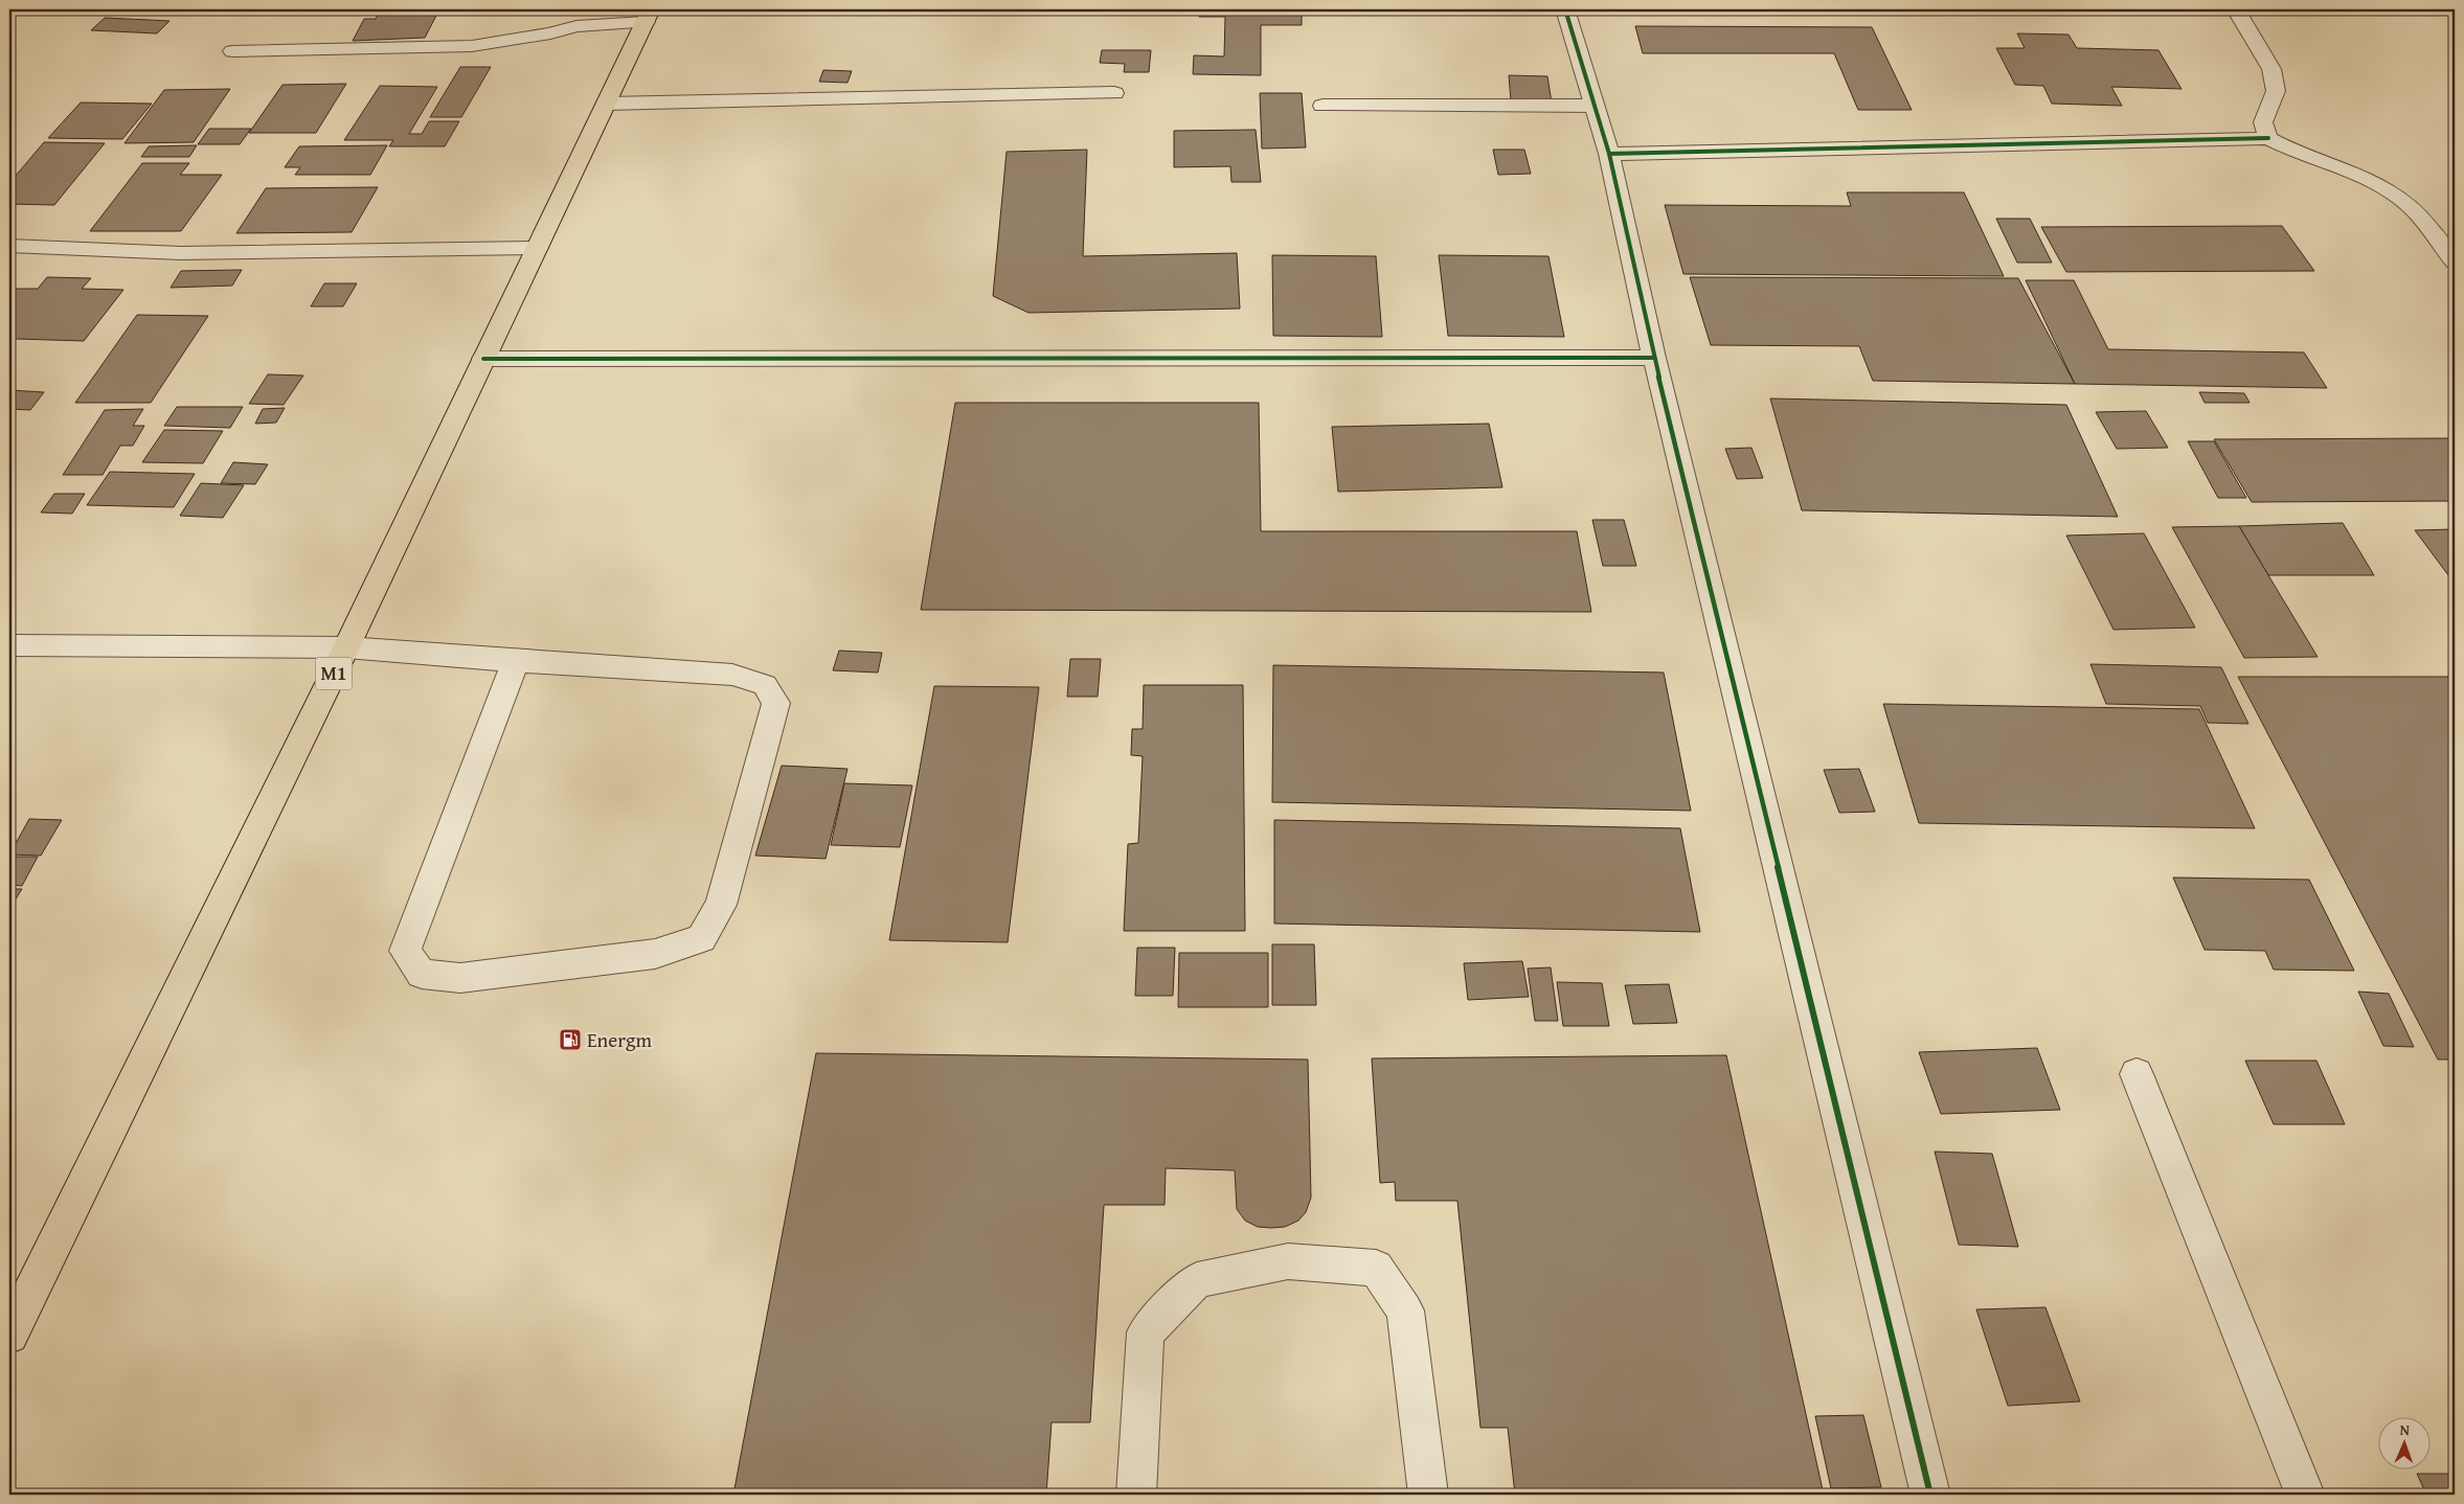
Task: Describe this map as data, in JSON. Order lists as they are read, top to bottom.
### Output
{
  "streets": {
    "highway": ["M1"]
  },
  "places": {
    "fuel station": ["Energm"]
  },
  "north": "top"
}
